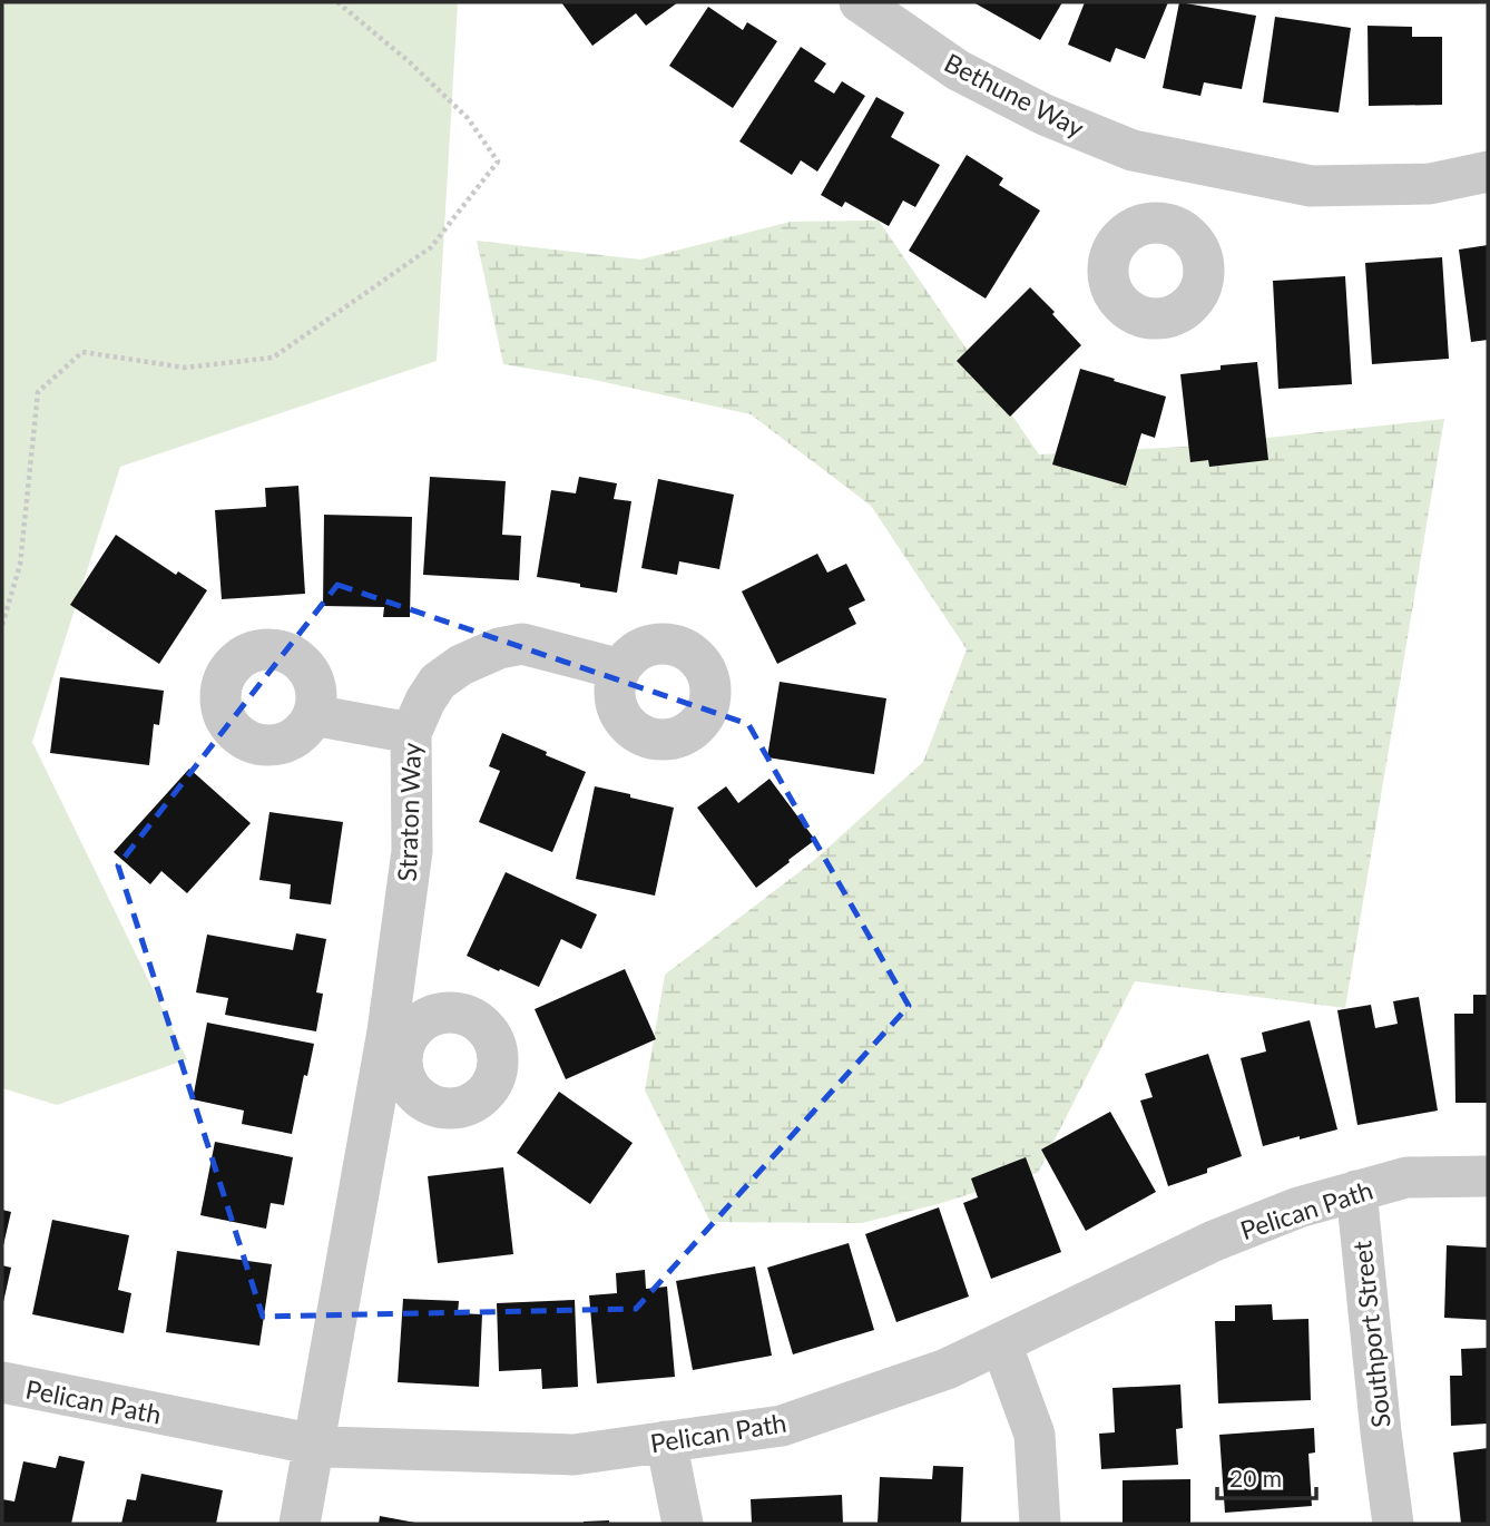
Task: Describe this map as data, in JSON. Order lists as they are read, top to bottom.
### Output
{
  "streets": {
    "street": [
      "Bethune Way",
      "Straton Way",
      "Pelican Path",
      "Southport Street"
    ]
  },
  "crossings": [
    ["Straton Way", "Pelican Path"],
    ["Pelican Path", "Southport Street"]
  ],
  "scale_bar": "20 m"
}
